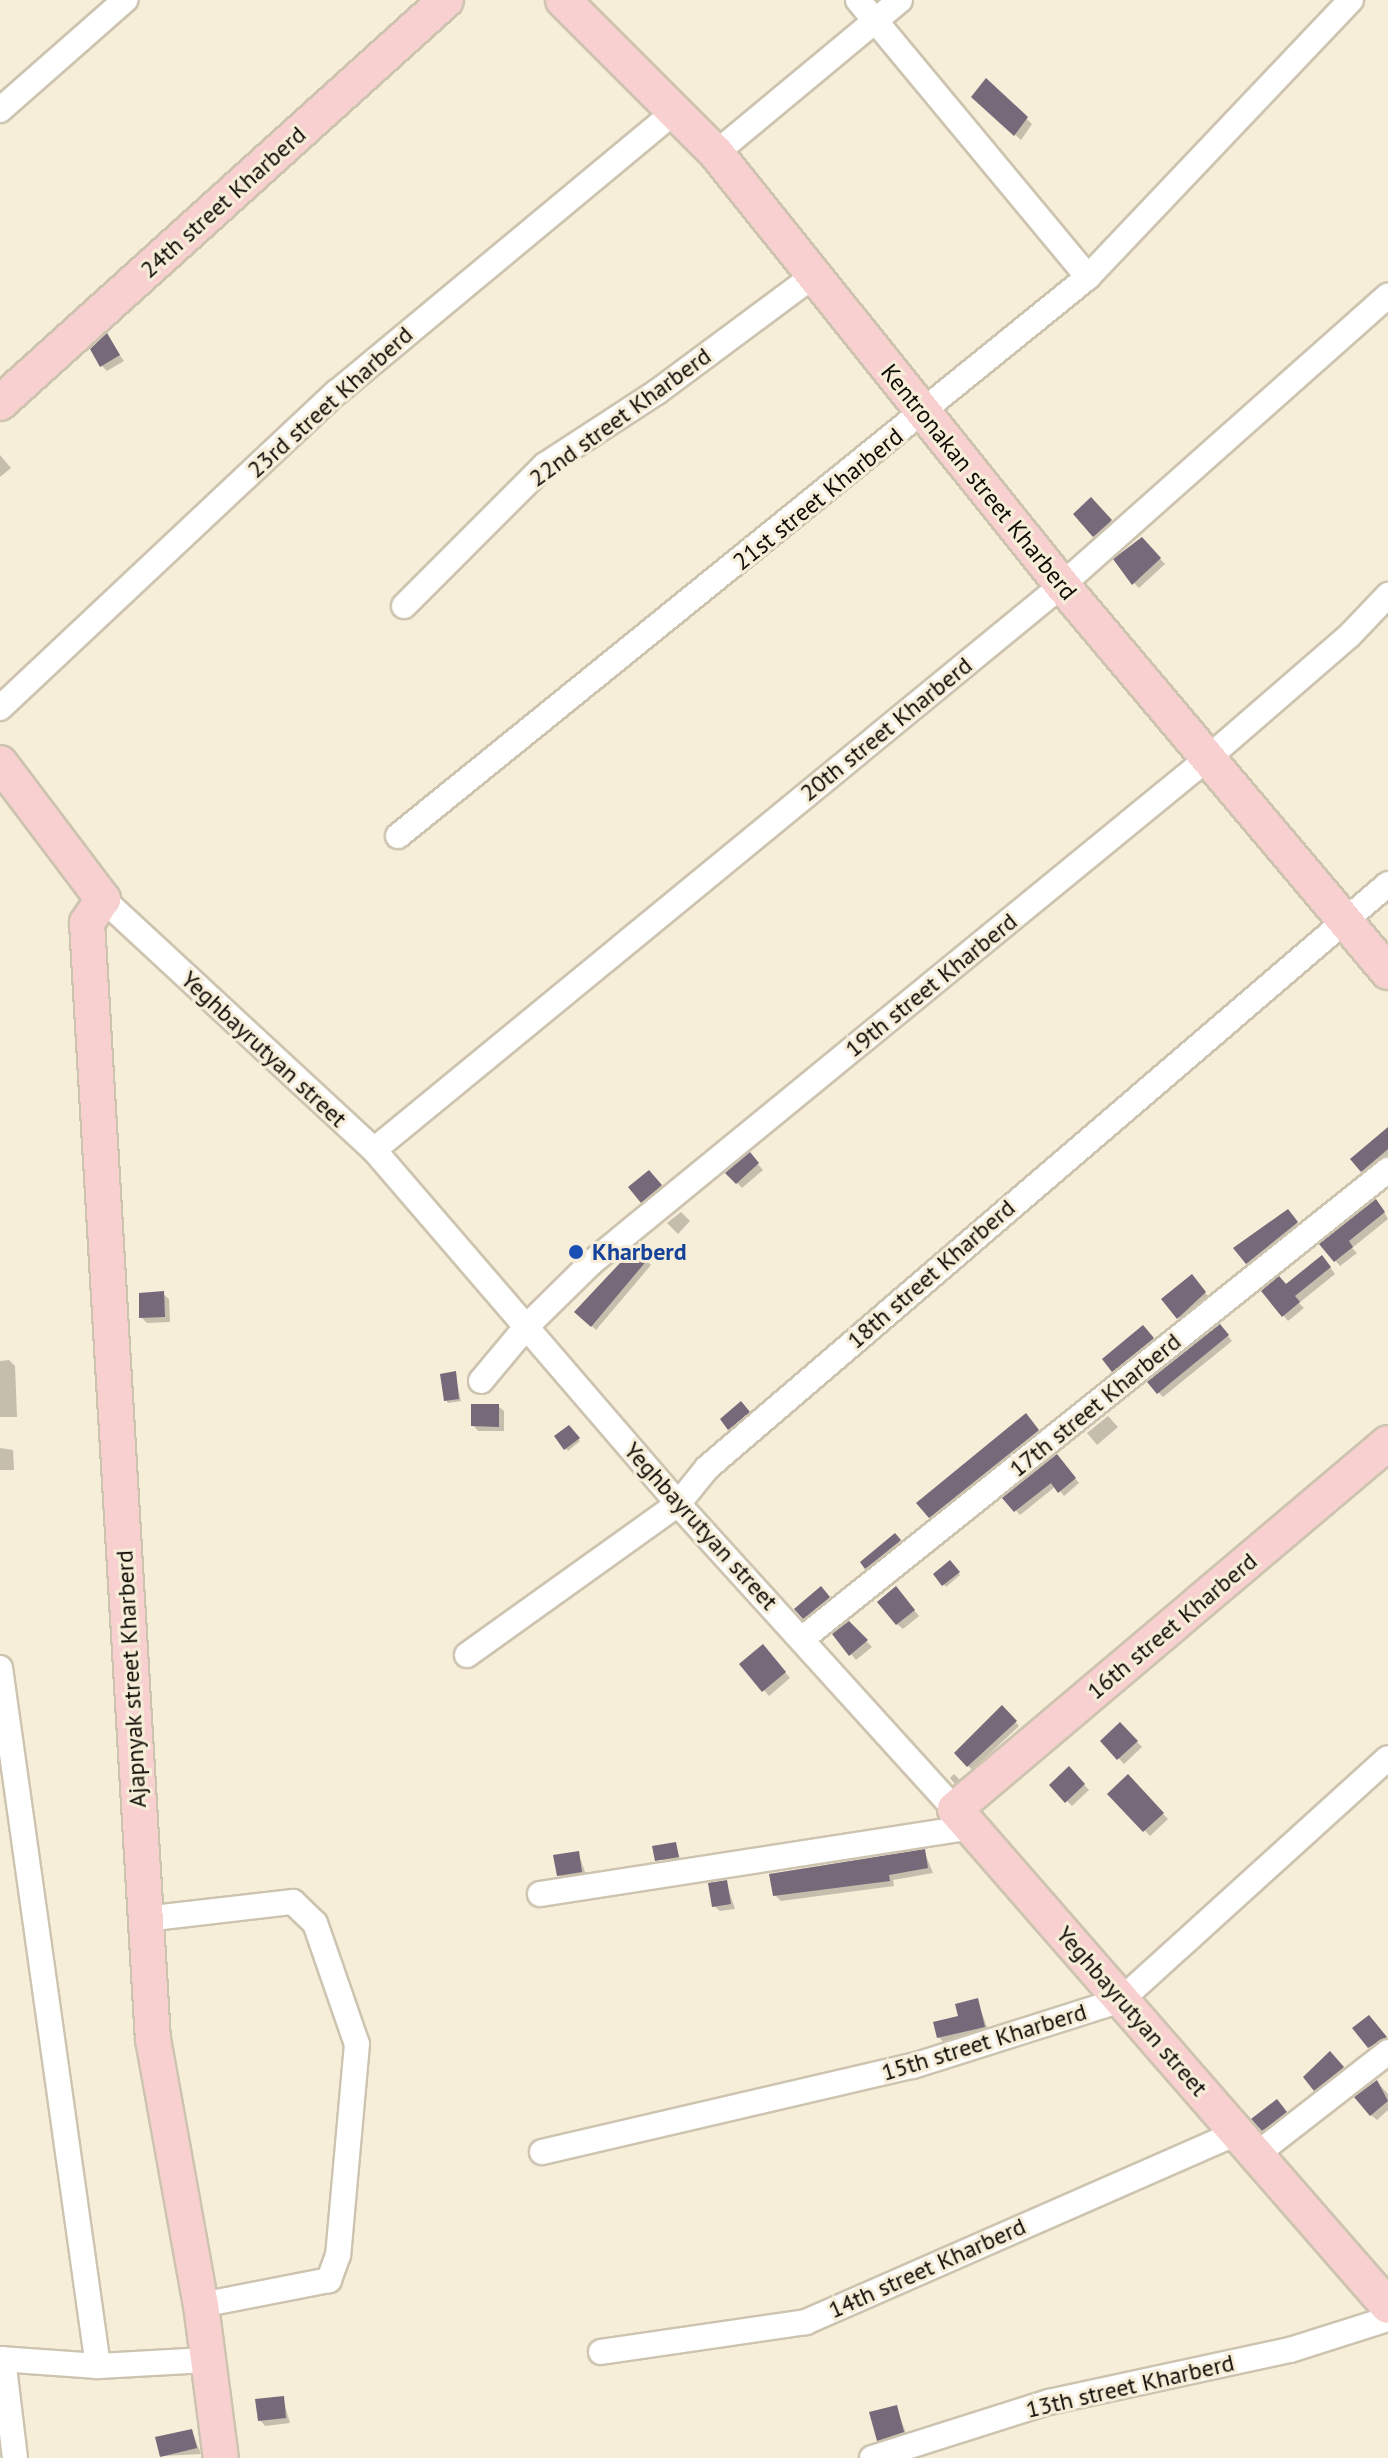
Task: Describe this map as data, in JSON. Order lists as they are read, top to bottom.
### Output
{
  "streets": {
    "street": [
      "24th street Kharberd",
      "23rd street Kharberd",
      "22nd street Kharberd",
      "Kentronakan street Kharberd",
      "21st street Kharberd",
      "20th street Kharberd",
      "19th street Kharberd",
      "Yeghbayrutyan street",
      "18th street Kharberd",
      "17th street Kharberd",
      "16th street Kharberd",
      "Ajapnyak street Kharberd",
      "15th street Kharberd",
      "14th street Kharberd",
      "13th street Kharberd"
    ]
  },
  "crossings": [
    ["23rd street Kharberd", "Kentronakan street Kharberd"],
    ["22nd street Kharberd", "Kentronakan street Kharberd"],
    ["Kentronakan street Kharberd", "21st street Kharberd"],
    ["Kentronakan street Kharberd", "20th street Kharberd"],
    ["Kentronakan street Kharberd", "19th street Kharberd"],
    ["Kentronakan street Kharberd", "18th street Kharberd"],
    ["20th street Kharberd", "Yeghbayrutyan street"],
    ["19th street Kharberd", "Yeghbayrutyan street"],
    ["Yeghbayrutyan street", "18th street Kharberd"],
    ["Yeghbayrutyan street", "17th street Kharberd"],
    ["Yeghbayrutyan street", "16th street Kharberd"],
    ["Yeghbayrutyan street", "Ajapnyak street Kharberd"],
    ["Yeghbayrutyan street", "15th street Kharberd"],
    ["Yeghbayrutyan street", "14th street Kharberd"]
  ],
  "places": ["Kharberd"]
}
